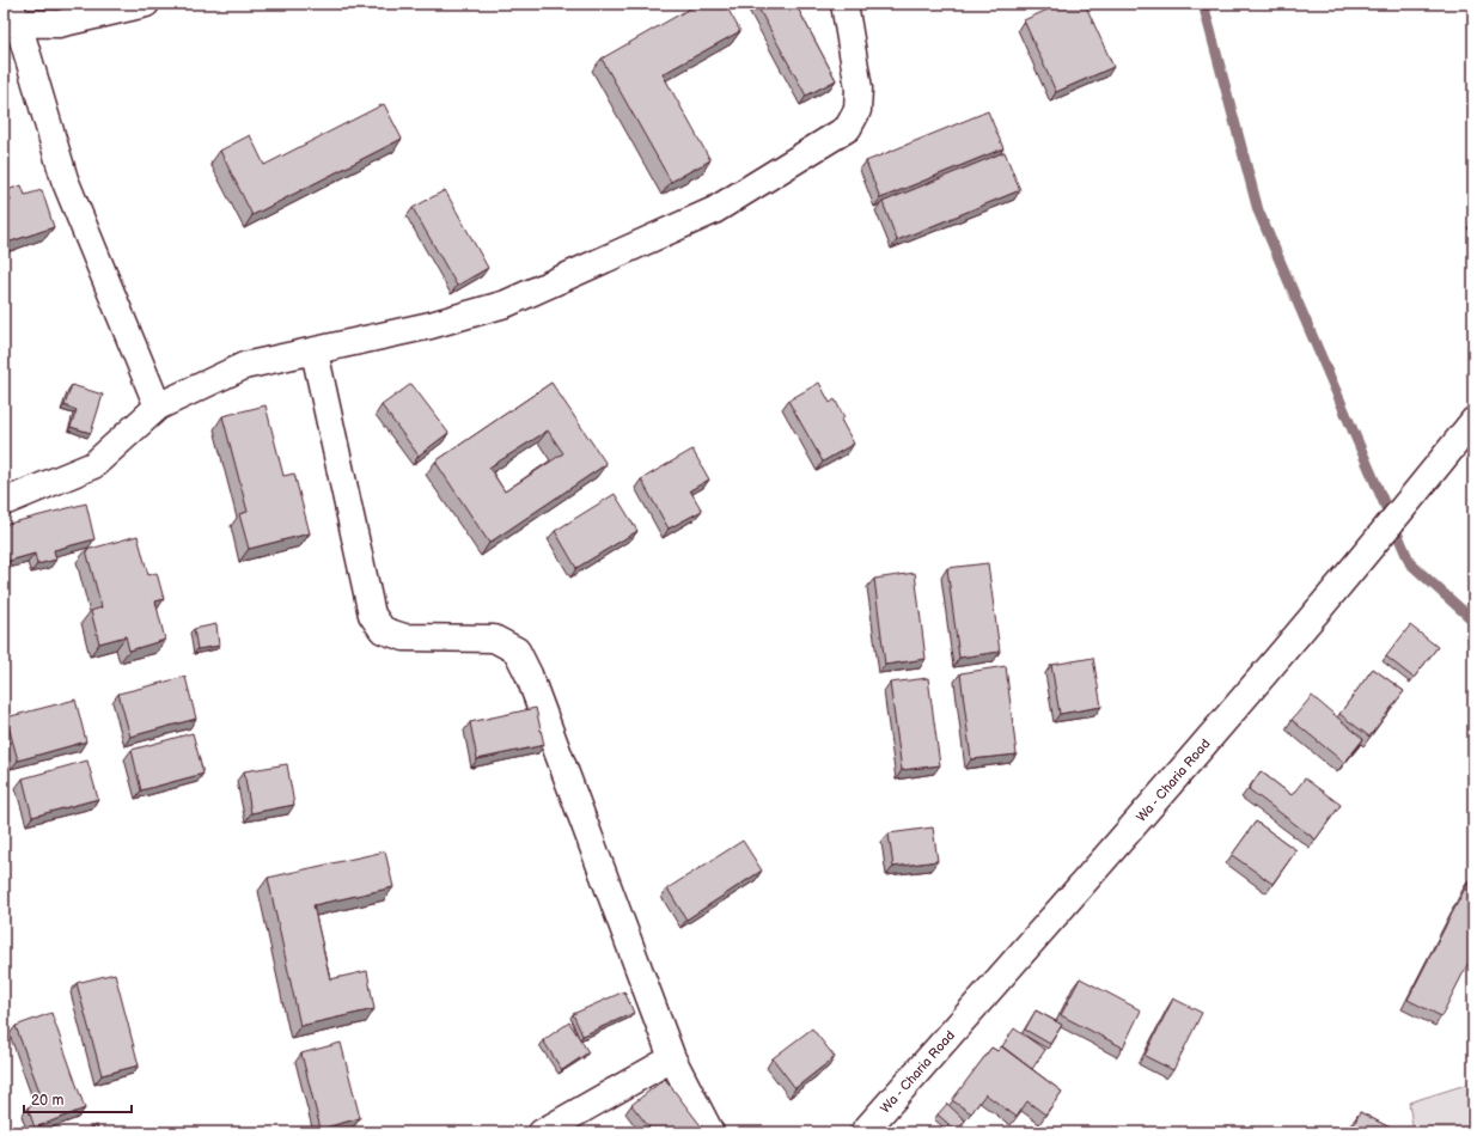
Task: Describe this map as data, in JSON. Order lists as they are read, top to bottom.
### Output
{
  "streets": {
    "street": ["Wa - Charia Road"]
  },
  "scale_bar": "20 m"
}
